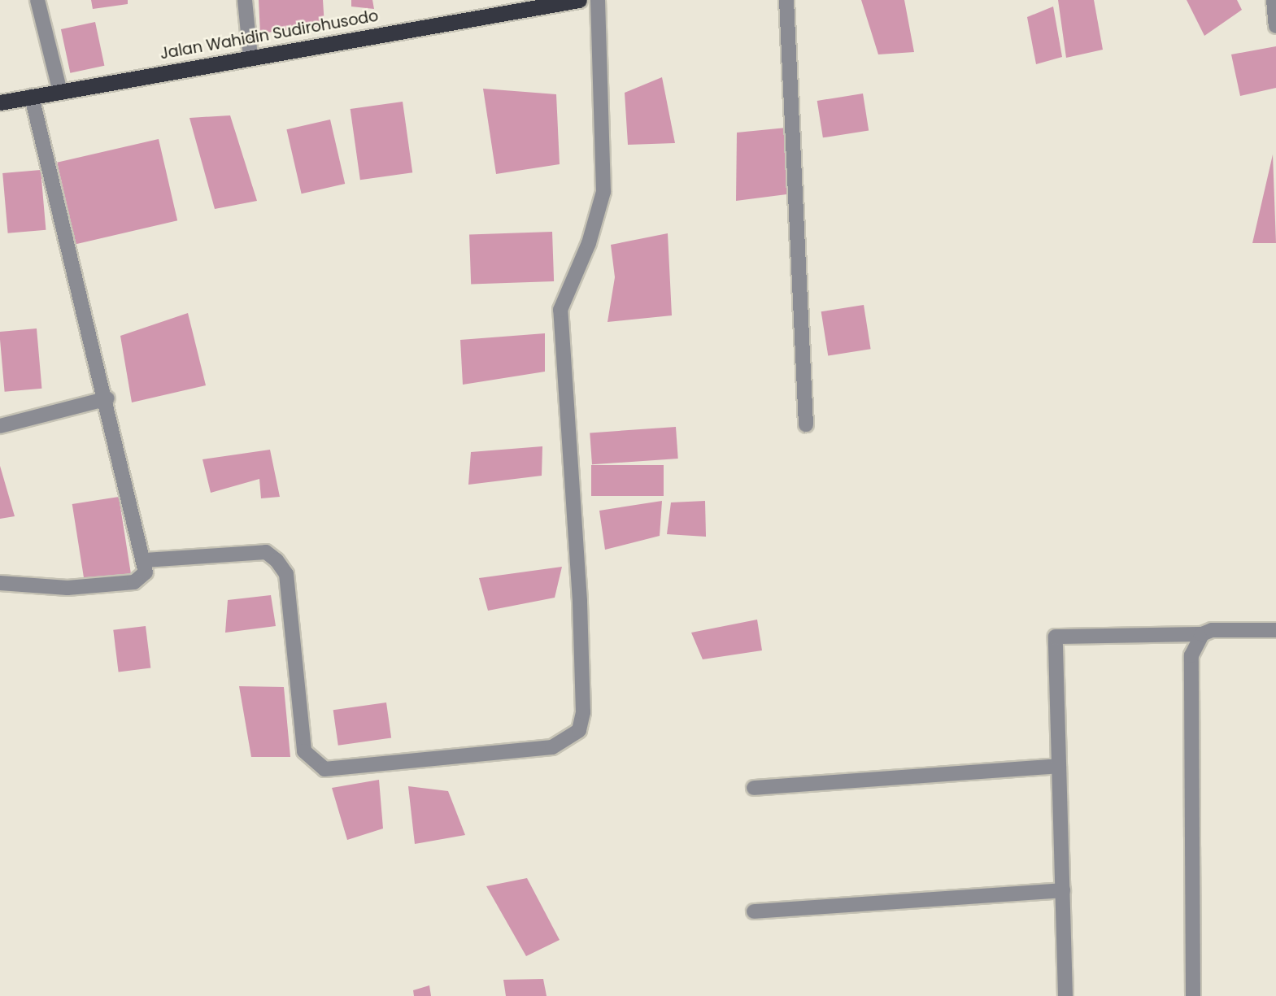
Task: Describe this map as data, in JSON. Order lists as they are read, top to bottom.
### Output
{
  "streets": {
    "highway": ["Jalan Wahidin Sudirohusodo"]
  }
}
